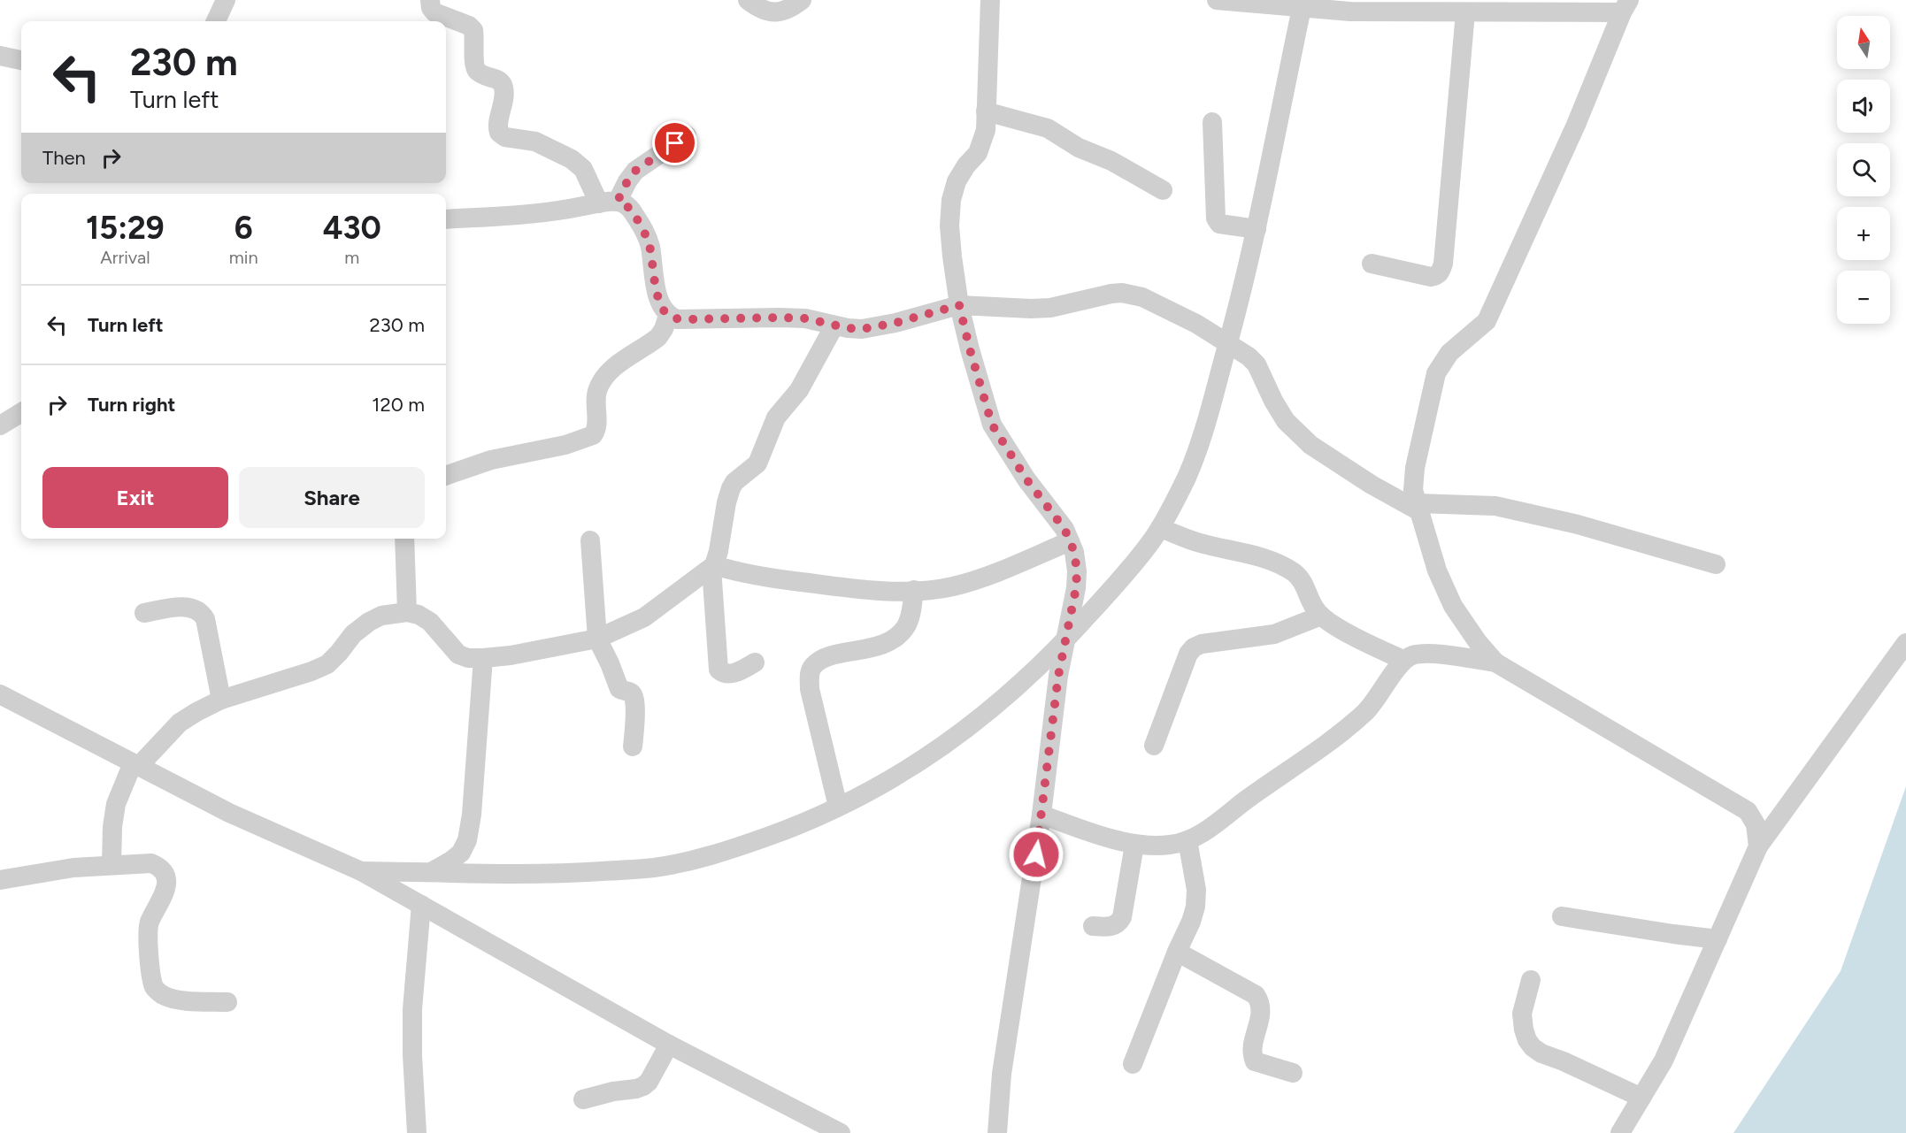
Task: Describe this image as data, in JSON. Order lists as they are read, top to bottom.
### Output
{
  "north": "top",
  "page": {
    "map_buttons": ["+", "−"],
    "turn": ["230 m", "Turn left"],
    "then": "Then",
    "eta": [
      "15:29",
      "Arrival",
      "6",
      "min",
      "430",
      "m"
    ],
    "list": [
      {
        "name": "Turn left",
        "value": "230 m"
      },
      {
        "name": "Turn right",
        "value": "120 m"
      }
    ],
    "buttons": ["Exit", "Share"]
  }
}
